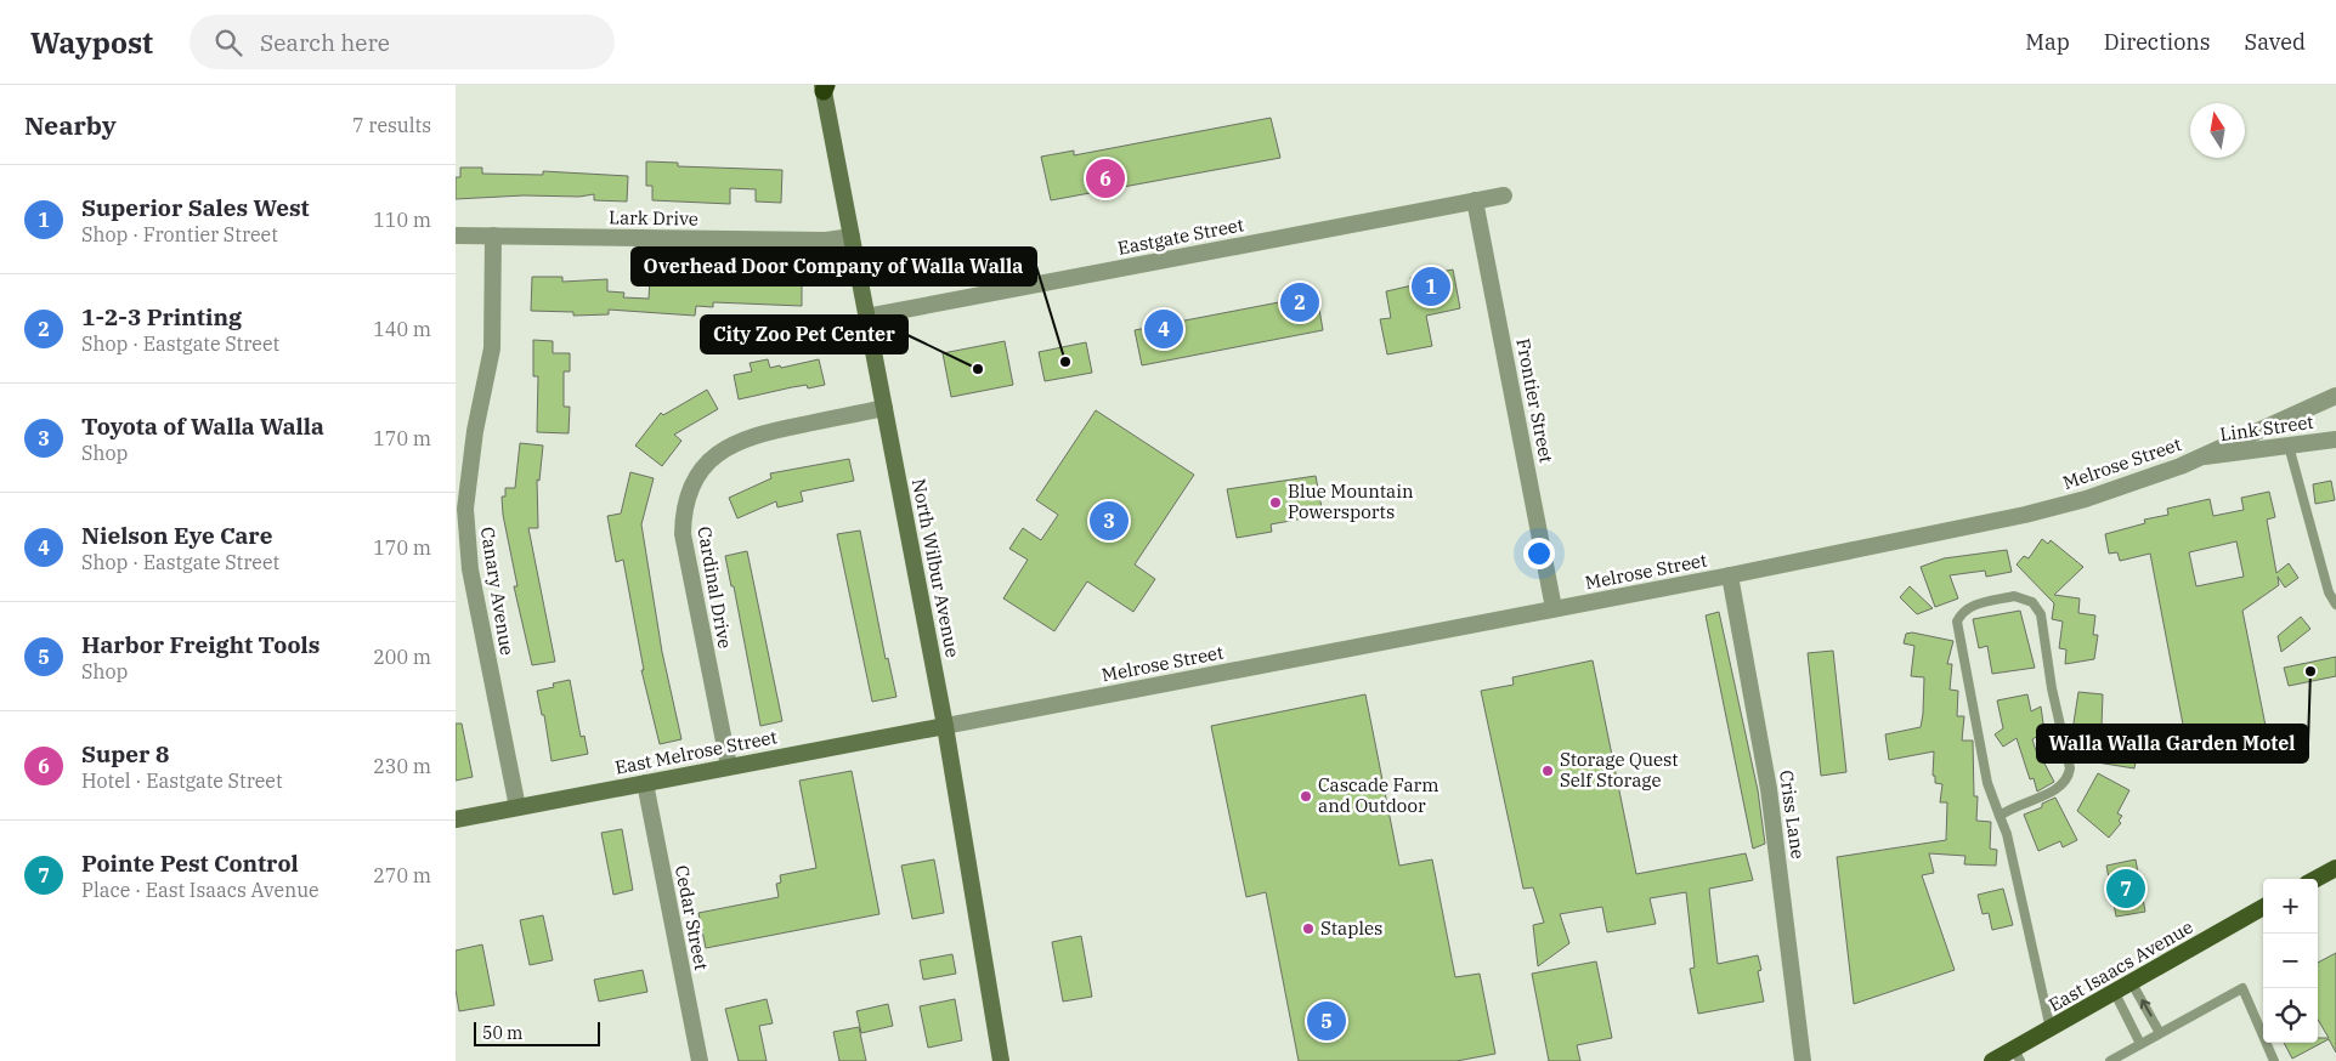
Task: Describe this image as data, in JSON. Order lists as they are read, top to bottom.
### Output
{
  "streets": {
    "main road": ["North Wilbur Avenue", "East Melrose Street", "East Isaacs Avenue"],
    "street": [
      "Lark Drive",
      "Eastgate Street",
      "Frontier Street",
      "Link Street",
      "Melrose Street",
      "Cardinal Drive",
      "Canary Avenue",
      "Criss Lane",
      "Cedar Street"
    ]
  },
  "crossings": [
    ["Lark Drive", "North Wilbur Avenue"],
    ["Lark Drive", "Canary Avenue"],
    ["Eastgate Street", "Frontier Street"],
    ["Eastgate Street", "North Wilbur Avenue"],
    ["Frontier Street", "Melrose Street"],
    ["Link Street", "Melrose Street"],
    ["Melrose Street", "North Wilbur Avenue"],
    ["Melrose Street", "East Melrose Street"],
    ["Melrose Street", "Criss Lane"],
    ["North Wilbur Avenue", "Cardinal Drive"],
    ["North Wilbur Avenue", "East Melrose Street"],
    ["Cardinal Drive", "East Melrose Street"],
    ["Canary Avenue", "East Melrose Street"],
    ["East Melrose Street", "Cedar Street"]
  ],
  "places": [
    "Overhead Door Company of Walla Walla",
    "City Zoo Pet Center",
    "Blue Mountain Powersports",
    "Walla Walla Garden Motel",
    "Storage Quest Self Storage",
    "Cascade Farm and Outdoor",
    "Staples"
  ],
  "scale_bar": "50 m",
  "north": "top",
  "page": {
    "header": "Waypost",
    "search": "Search here",
    "nav": ["Map", "Directions", "Saved"],
    "heading": ["Nearby", "7 results"],
    "pins": [
      "6",
      "1",
      "2",
      "4",
      "3",
      "7",
      "5"
    ],
    "list": [
      {
        "mark": "1",
        "name": "Superior Sales West",
        "note": "Shop · Frontier Street",
        "value": "110 m"
      },
      {
        "mark": "2",
        "name": "1-2-3 Printing",
        "note": "Shop · Eastgate Street",
        "value": "140 m"
      },
      {
        "mark": "3",
        "name": "Toyota of Walla Walla",
        "note": "Shop",
        "value": "170 m"
      },
      {
        "mark": "4",
        "name": "Nielson Eye Care",
        "note": "Shop · Eastgate Street",
        "value": "170 m"
      },
      {
        "mark": "5",
        "name": "Harbor Freight Tools",
        "note": "Shop",
        "value": "200 m"
      },
      {
        "mark": "6",
        "name": "Super 8",
        "note": "Hotel · Eastgate Street",
        "value": "230 m"
      },
      {
        "mark": "7",
        "name": "Pointe Pest Control",
        "note": "Place · East Isaacs Avenue",
        "value": "270 m"
      }
    ],
    "map_buttons": ["+", "−"],
    "scale": "50 m"
  }
}
